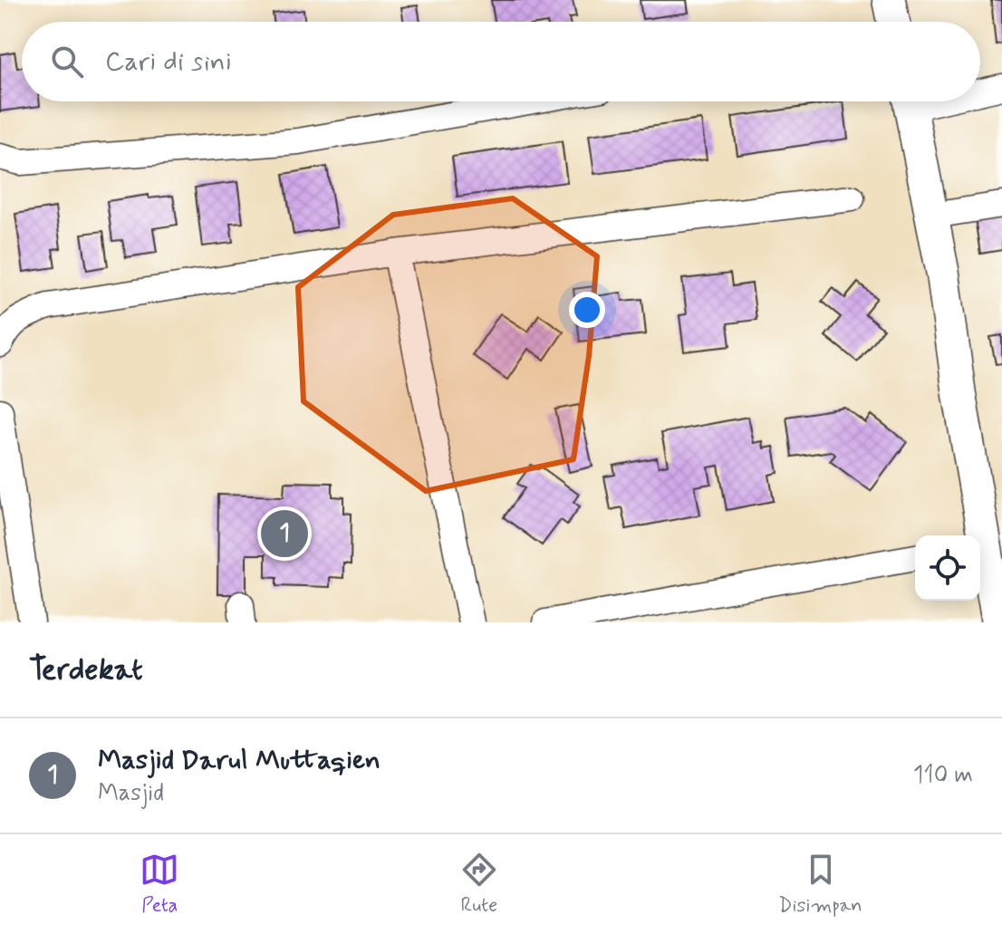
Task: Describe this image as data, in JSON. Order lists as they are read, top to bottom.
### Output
{
  "page": {
    "search": "Cari di sini",
    "pins": "1",
    "heading": "Terdekat",
    "list": [
      {
        "mark": "1",
        "name": "Masjid Darul Muttaqien",
        "note": "Masjid",
        "value": "110 m"
      }
    ],
    "nav": ["Peta", "Rute", "Disimpan"]
  }
}
